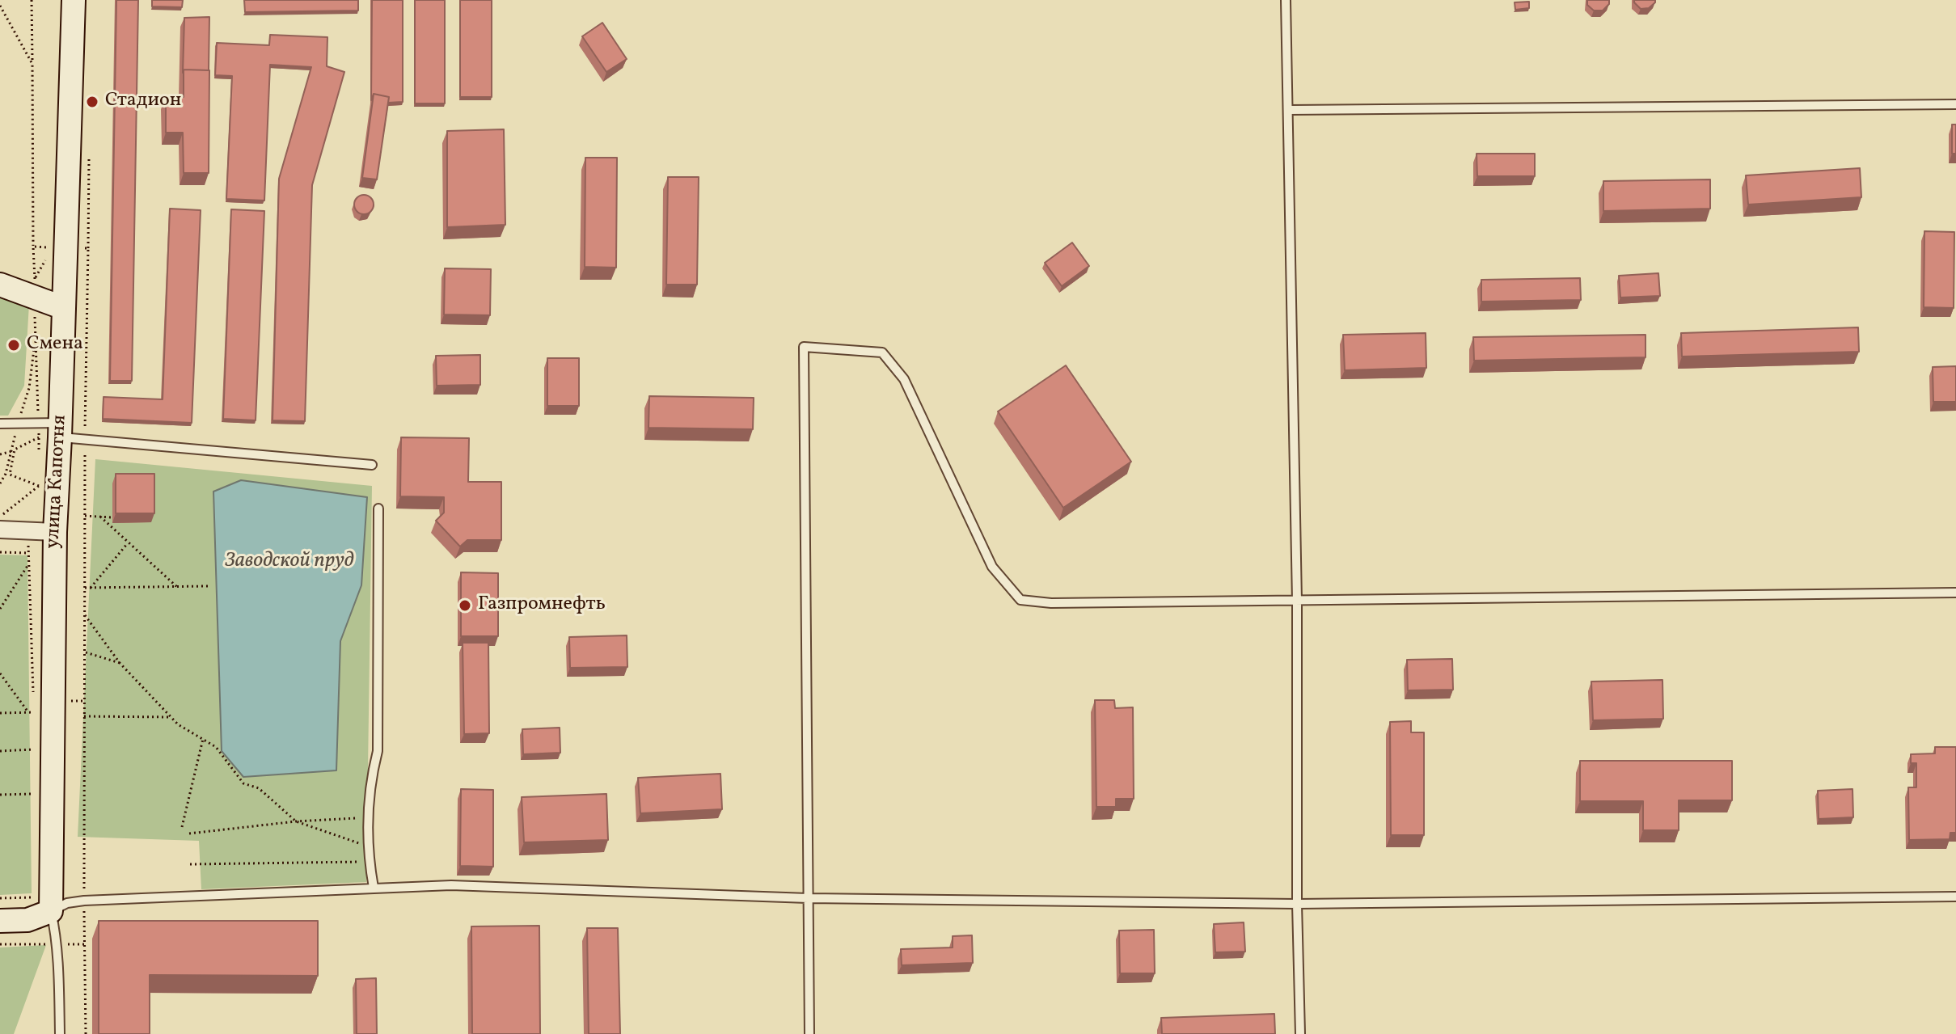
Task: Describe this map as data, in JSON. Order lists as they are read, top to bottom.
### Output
{
  "streets": {
    "main road": ["улица Капотня"]
  },
  "water": ["Заводской пруд"],
  "places": ["Стадион", "Смена", "Газпромнефть"]
}
